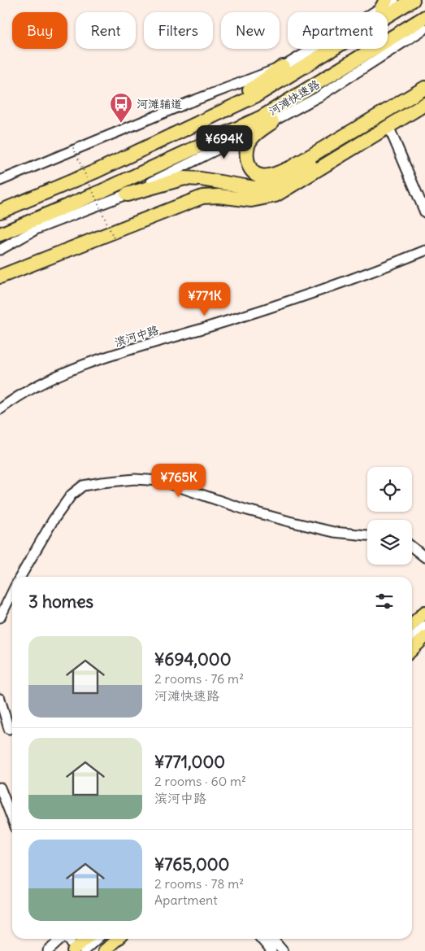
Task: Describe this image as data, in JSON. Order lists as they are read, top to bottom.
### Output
{
  "streets": {
    "highway": ["河滩快速路"],
    "street": ["滨河中路"]
  },
  "places": {
    "bus stop": ["河滩辅道"]
  },
  "page": {
    "chip": [
      "Buy",
      "Rent",
      "Filters",
      "New",
      "Apartment"
    ],
    "price": ["¥694K", "¥771K", "¥765K"],
    "heading": "3 homes",
    "list": [
      {
        "name": "¥694,000",
        "note": "2 rooms · 76 m² · 河滩快速路"
      },
      {
        "name": "¥771,000",
        "note": "2 rooms · 60 m² · 滨河中路"
      },
      {
        "name": "¥765,000",
        "note": "2 rooms · 78 m² · Apartment"
      }
    ]
  }
}
